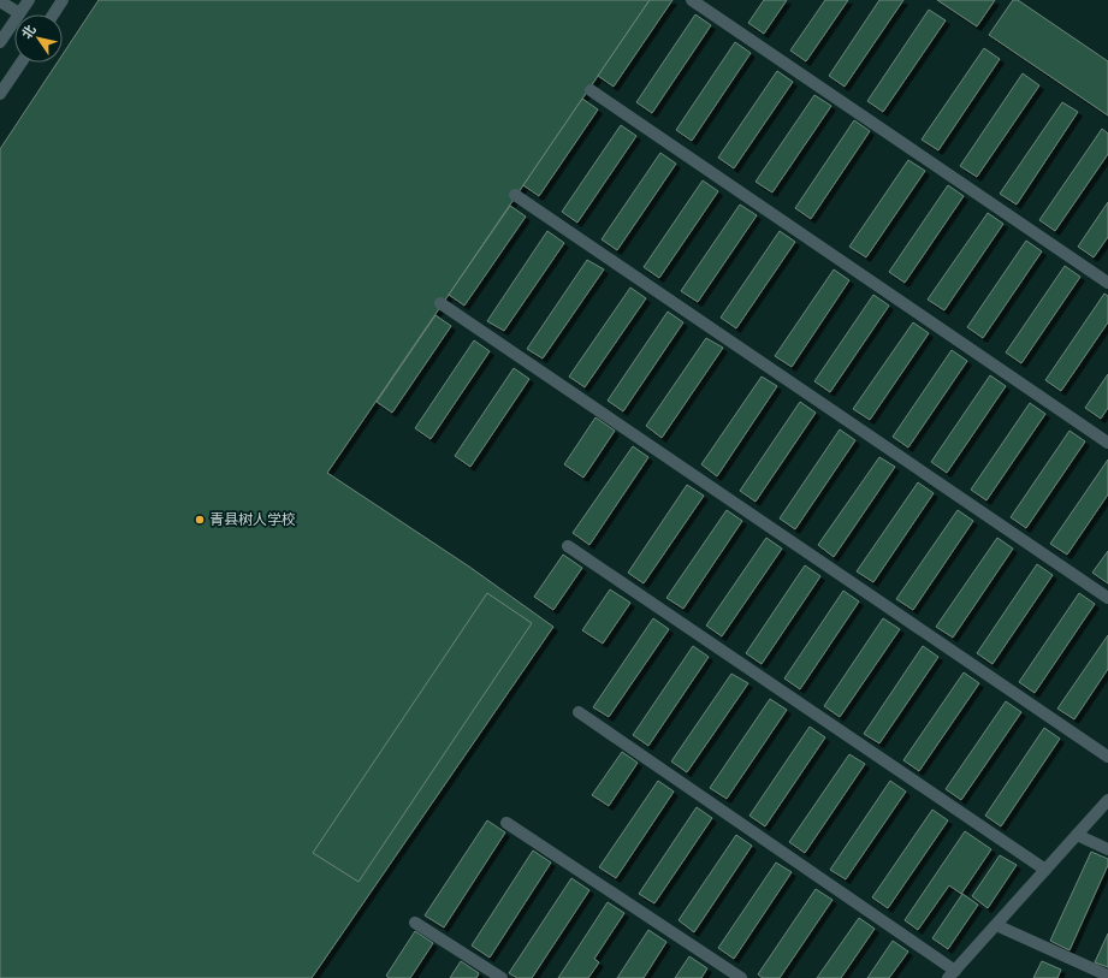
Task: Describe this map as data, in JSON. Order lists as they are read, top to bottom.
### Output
{
  "places": ["青县树人学校"],
  "north": "top left"
}
